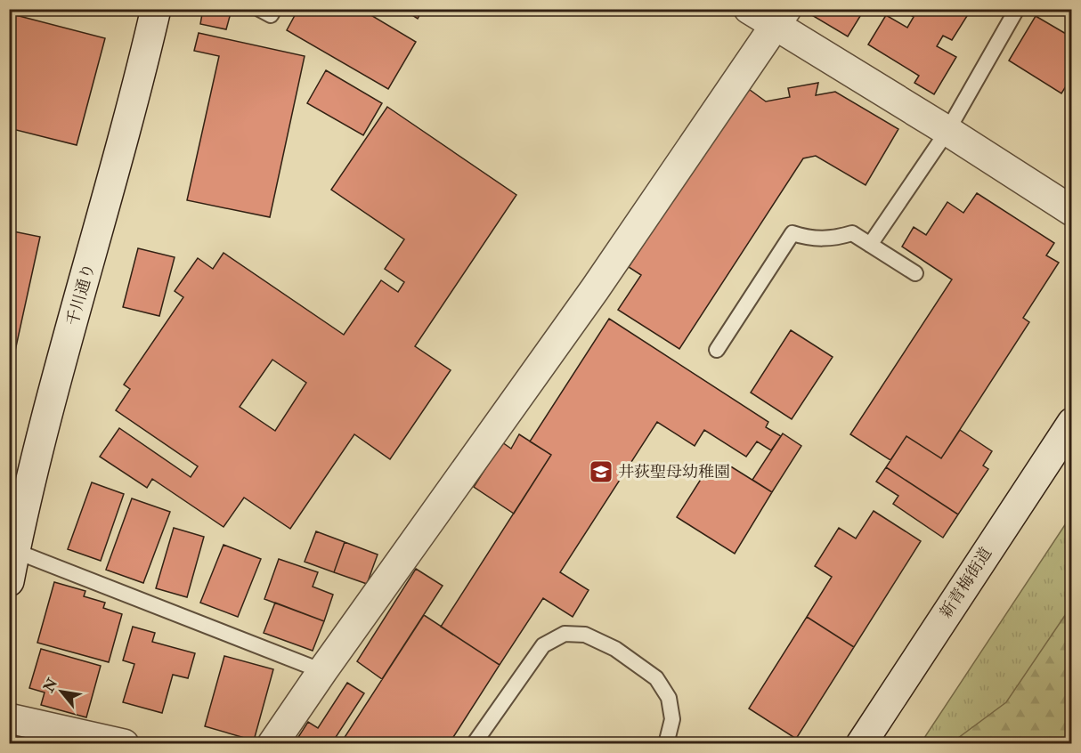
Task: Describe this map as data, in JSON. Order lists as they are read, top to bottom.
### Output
{
  "streets": {
    "street": ["千川通り", "新青梅街道"]
  },
  "places": {
    "school or university": ["井荻聖母幼稚園"]
  },
  "north": "top left"
}
